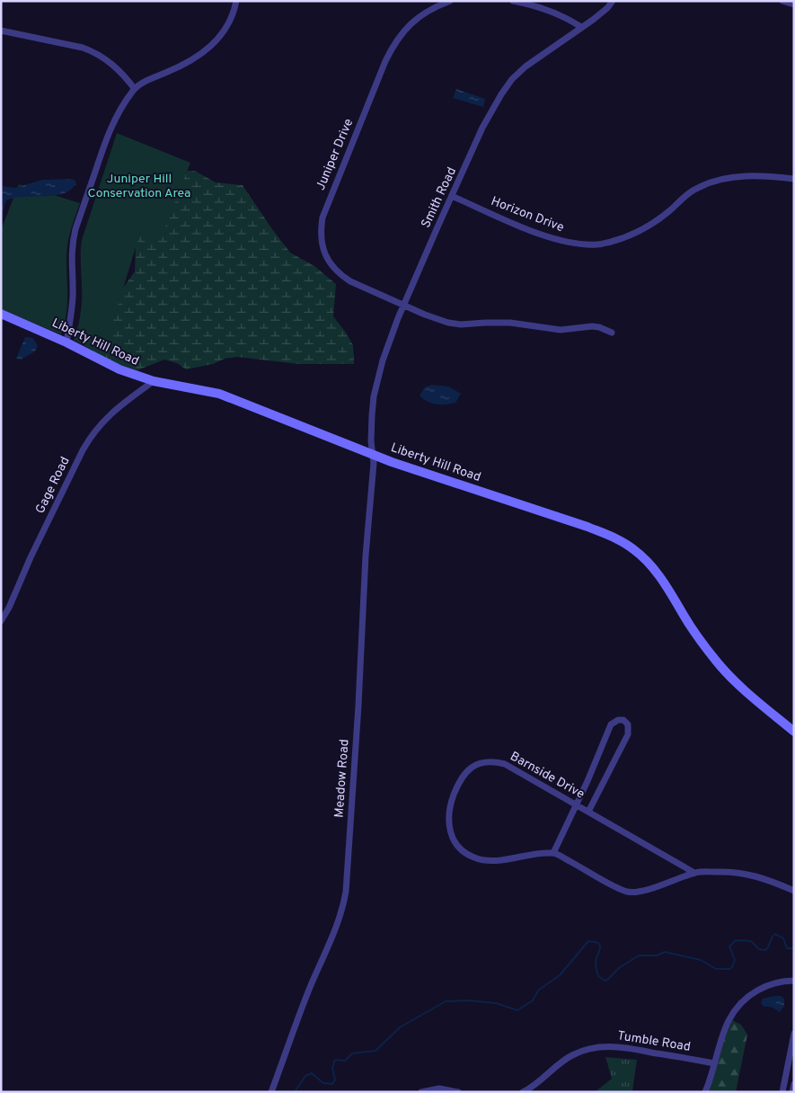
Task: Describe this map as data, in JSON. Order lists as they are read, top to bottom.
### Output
{
  "streets": {
    "street": [
      "Juniper Drive",
      "Smith Road",
      "Horizon Drive",
      "Liberty Hill Road",
      "Gage Road",
      "Barnside Drive",
      "Meadow Road",
      "Tumble Road"
    ]
  },
  "crossings": [
    ["Juniper Drive", "Smith Road"],
    ["Smith Road", "Horizon Drive"],
    ["Smith Road", "Liberty Hill Road"],
    ["Smith Road", "Meadow Road"],
    ["Liberty Hill Road", "Gage Road"],
    ["Liberty Hill Road", "Meadow Road"]
  ],
  "parks": ["Juniper Hill Conservation Area"]
}
